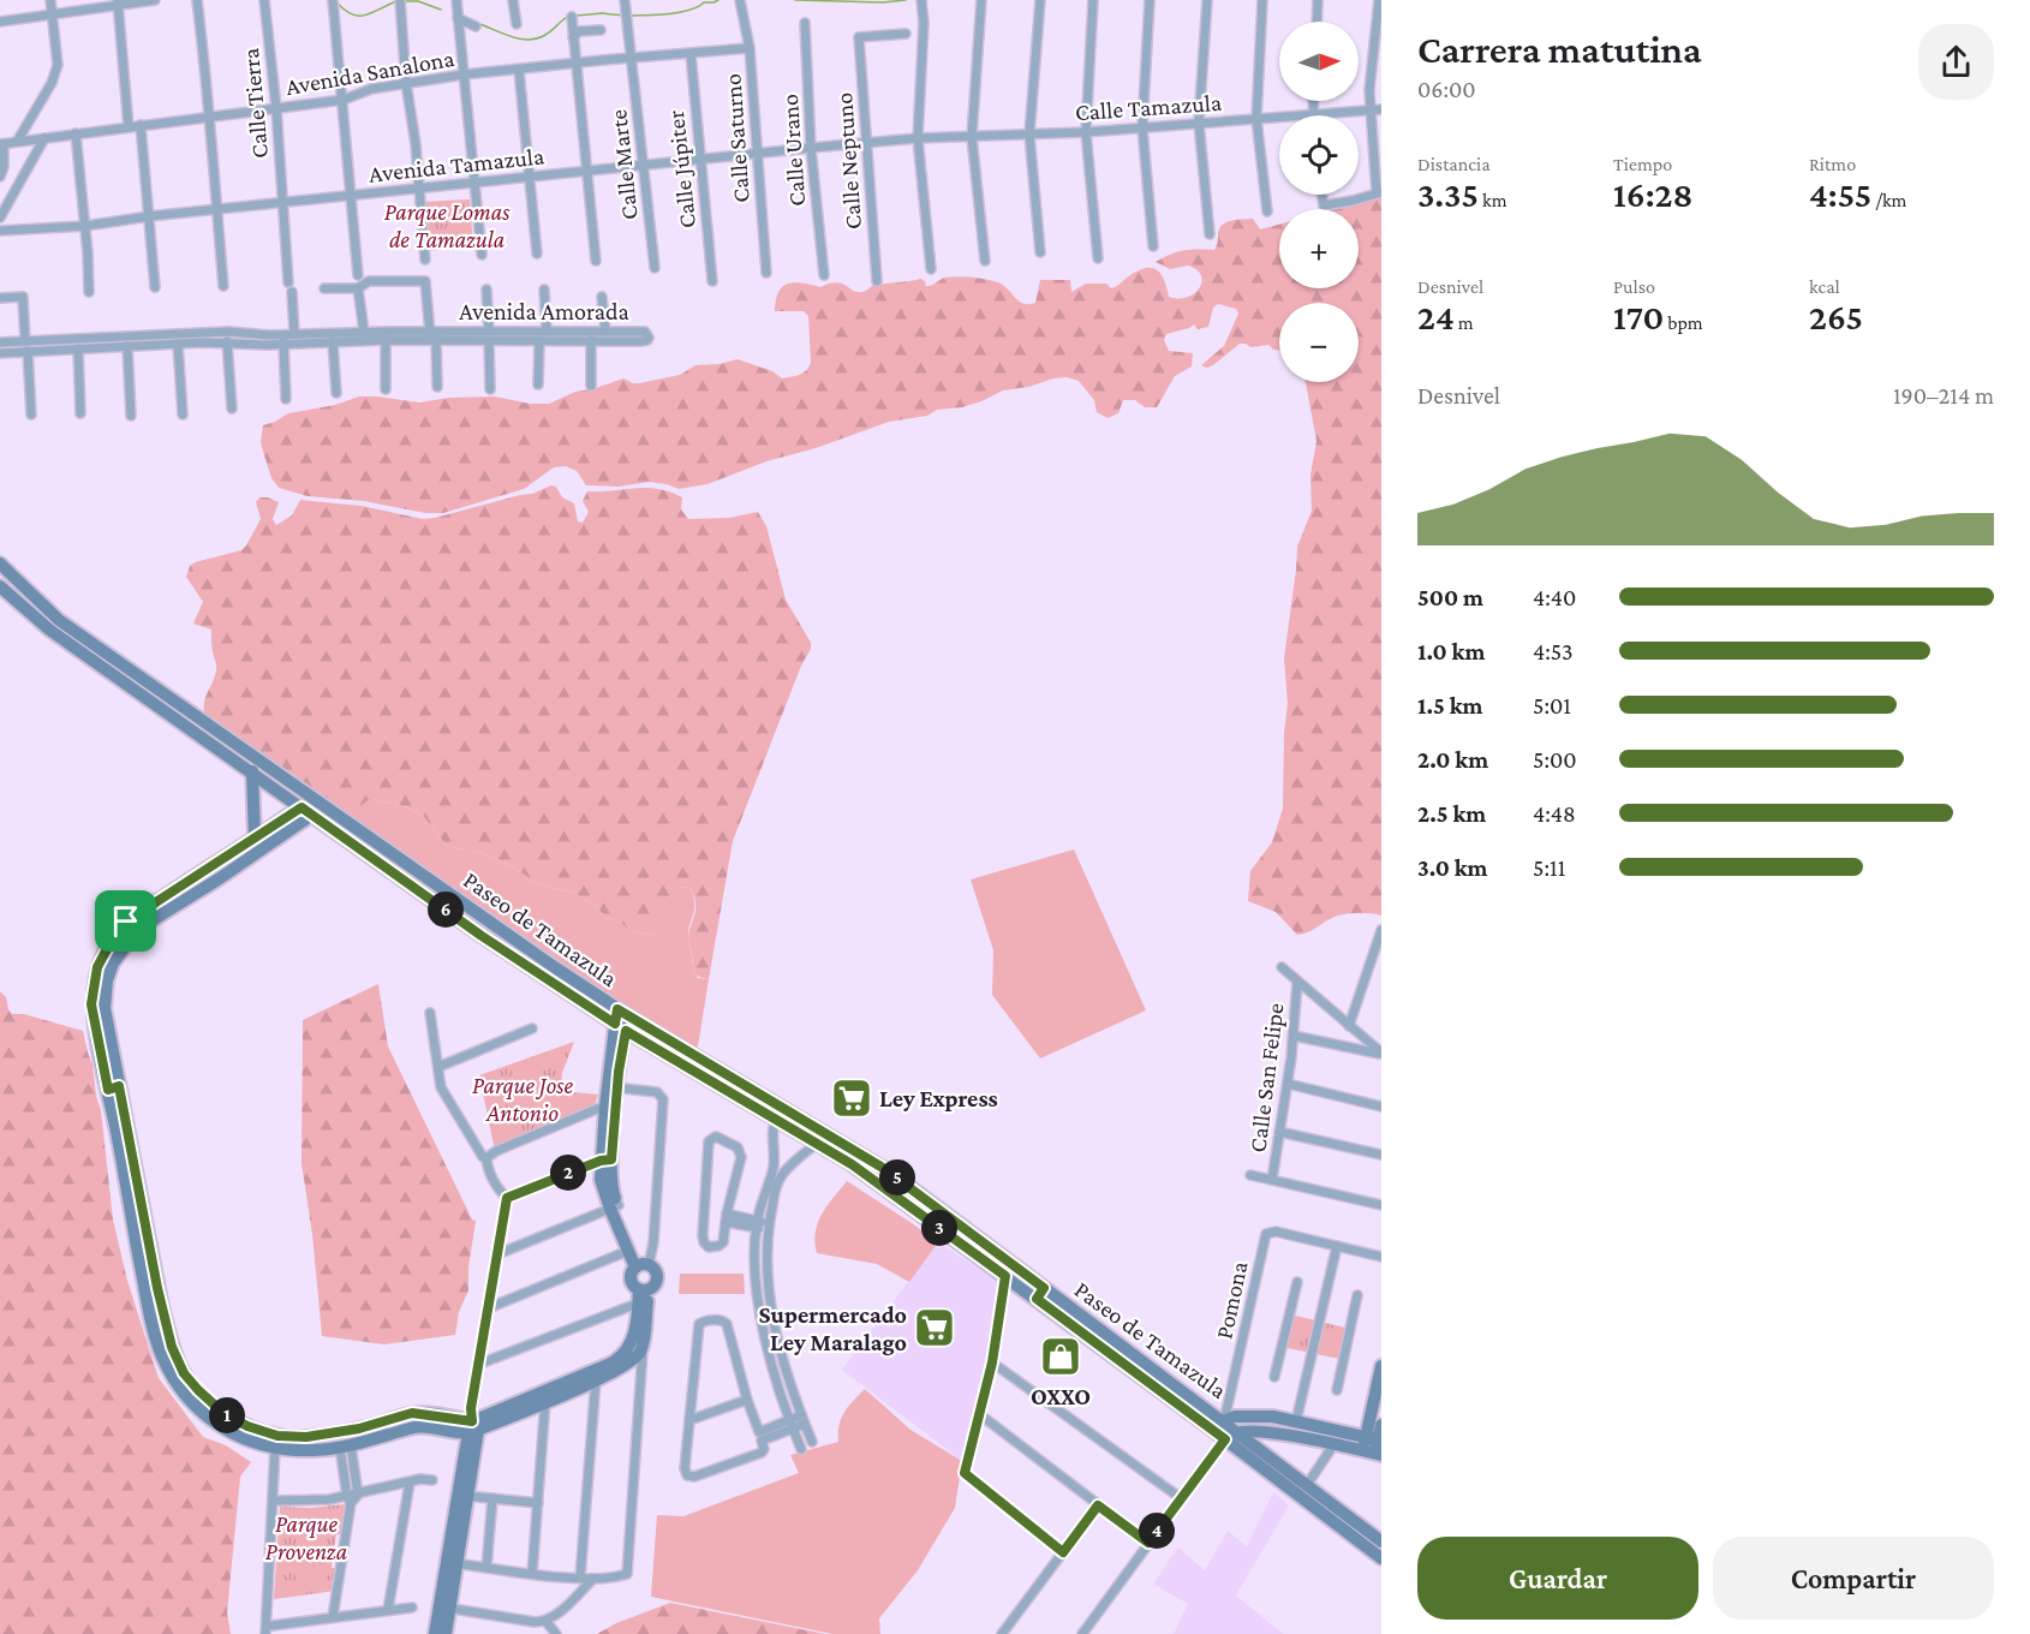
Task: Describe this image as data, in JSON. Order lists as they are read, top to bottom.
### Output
{
  "streets": {
    "main road": ["Paseo de Tamazula"],
    "street": [
      "Avenida Sanalona",
      "Calle Tierra",
      "Calle Tamazula",
      "Calle Saturno",
      "Calle Urano",
      "Calle Neptuno",
      "Avenida Tamazula",
      "Calle Marte",
      "Calle Júpiter",
      "Avenida Amorada",
      "Calle San Felipe",
      "Pomona"
    ]
  },
  "crossings": [
    ["Avenida Sanalona", "Calle Tierra"],
    ["Avenida Sanalona", "Calle Saturno"],
    ["Avenida Sanalona", "Calle Marte"],
    ["Avenida Sanalona", "Calle Júpiter"],
    ["Calle Tierra", "Avenida Tamazula"],
    ["Calle Tierra", "Avenida Amorada"],
    ["Calle Tamazula", "Avenida Tamazula"],
    ["Calle Saturno", "Avenida Tamazula"],
    ["Calle Urano", "Avenida Tamazula"],
    ["Calle Neptuno", "Avenida Tamazula"],
    ["Avenida Tamazula", "Calle Marte"],
    ["Avenida Tamazula", "Calle Júpiter"],
    ["Paseo de Tamazula", "Pomona"]
  ],
  "parks": ["Parque Lomas de Tamazula", "Parque Jose Antonio", "Parque Provenza"],
  "places": {
    "supermarket": ["Ley Express", "Supermercado Ley Maralago"],
    "shop": ["OXXO"]
  },
  "north": "right",
  "page": {
    "heading": ["Carrera matutina", "06:00"],
    "map_buttons": ["+", "−"],
    "stats": [
      ["Distancia", "3.35 km"],
      ["Tiempo", "16:28"],
      ["Ritmo", "4:55 /km"],
      ["Desnivel", "24 m"],
      ["Pulso", "170 bpm"],
      ["kcal", "265"]
    ],
    "chart": ["Desnivel", "190–214 m"],
    "list": [
      {
        "name": "500 m",
        "note": "4:40"
      },
      {
        "name": "1.0 km",
        "note": "4:53"
      },
      {
        "name": "1.5 km",
        "note": "5:01"
      },
      {
        "name": "2.0 km",
        "note": "5:00"
      },
      {
        "name": "2.5 km",
        "note": "4:48"
      },
      {
        "name": "3.0 km",
        "note": "5:11"
      }
    ],
    "pins": [
      "6",
      "2",
      "5",
      "3",
      "1",
      "4"
    ],
    "buttons": ["Guardar", "Compartir"]
  }
}
